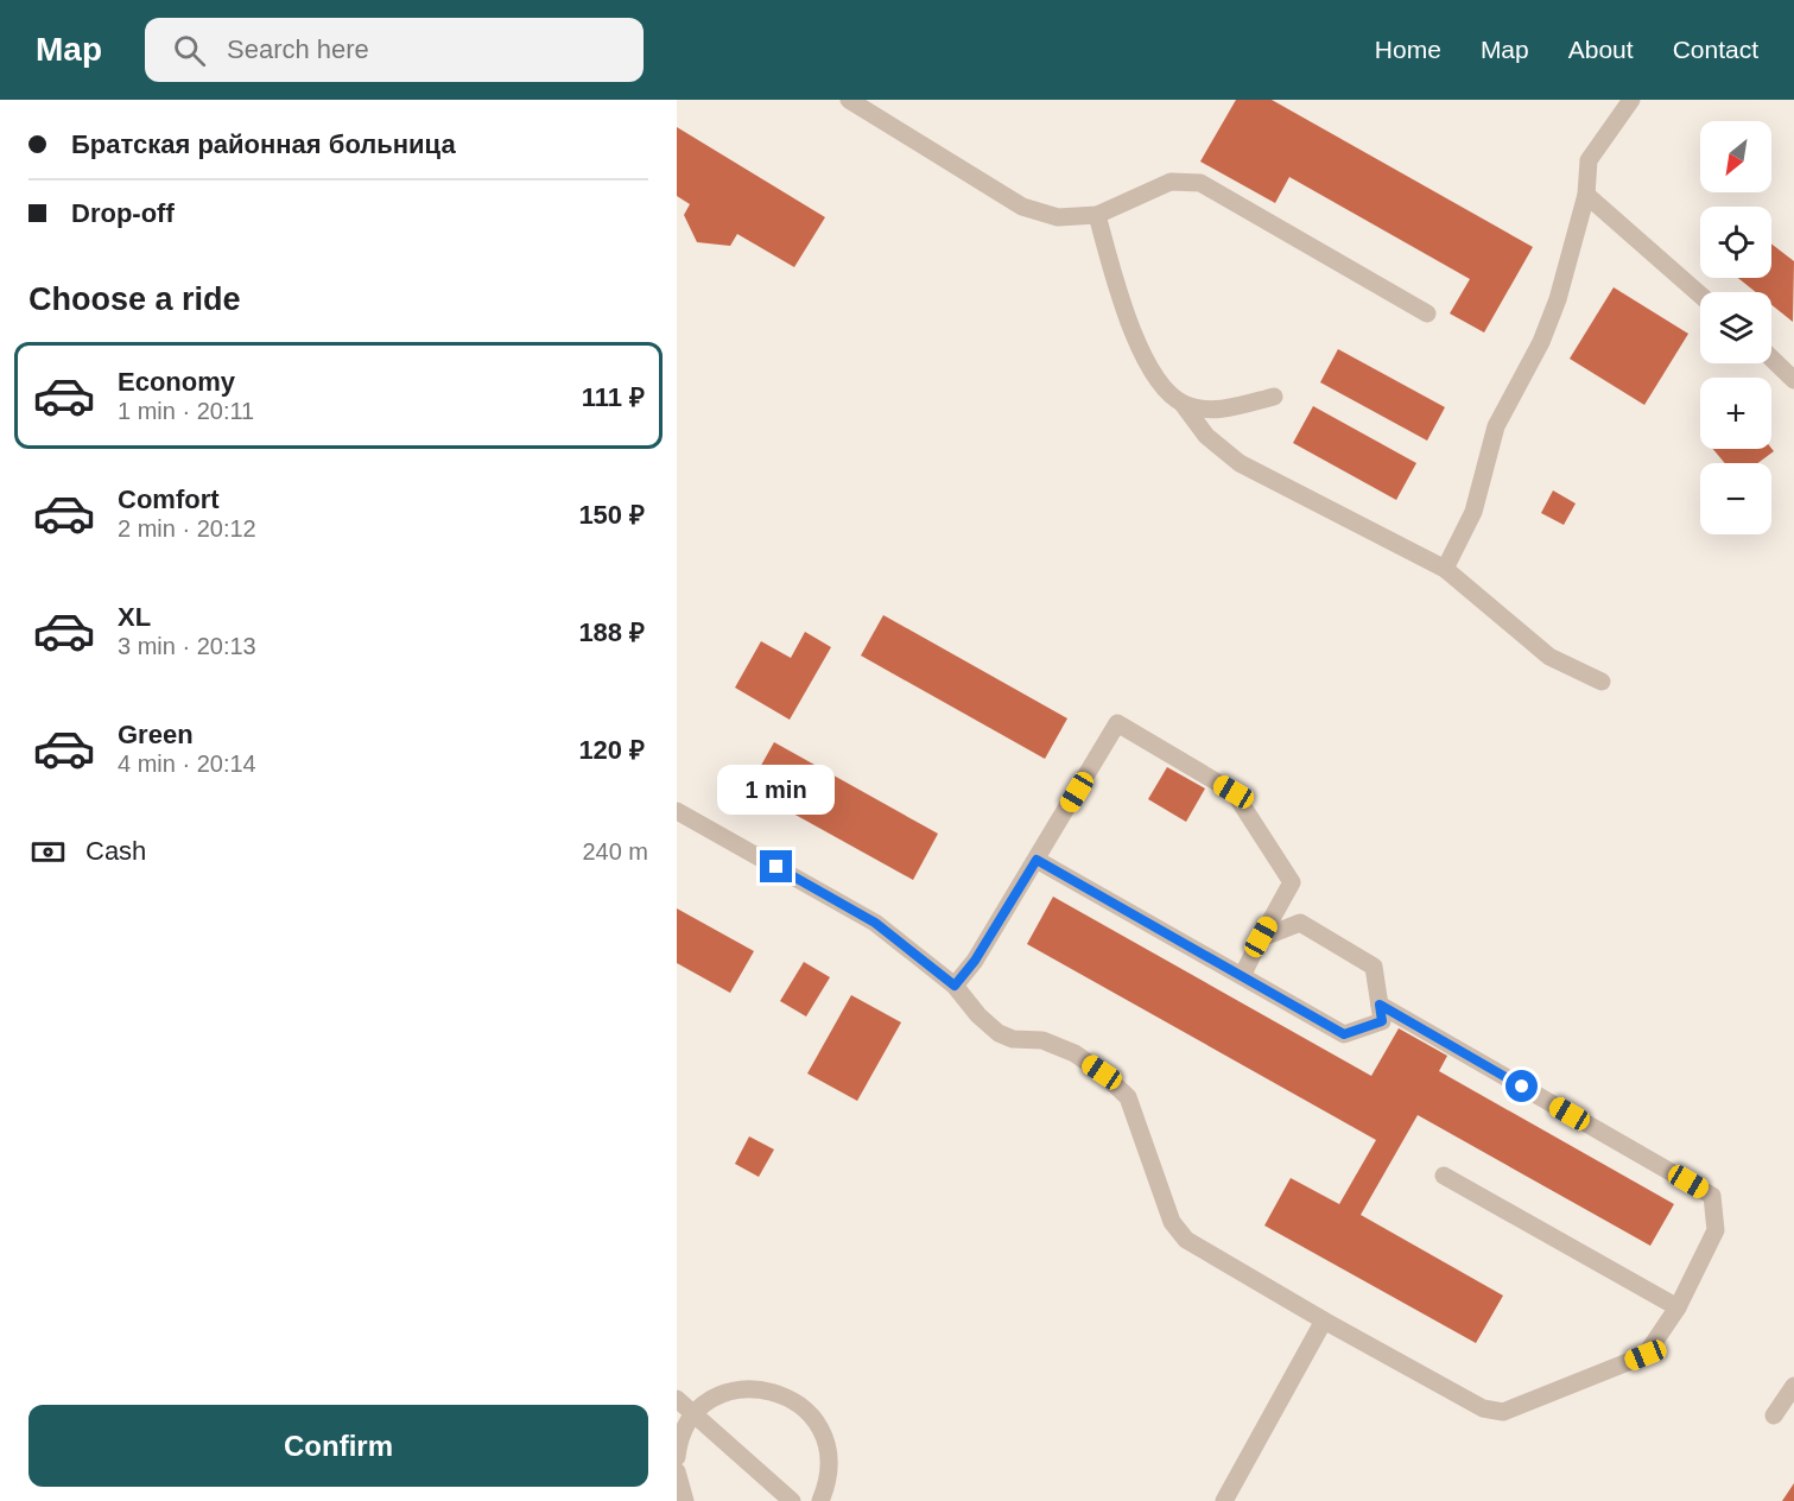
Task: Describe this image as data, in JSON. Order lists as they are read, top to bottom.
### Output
{
  "north": "bottom left",
  "page": {
    "header": "Map",
    "search": "Search here",
    "nav": [
      "Home",
      "Map",
      "About",
      "Contact"
    ],
    "banner": ["Братская районная больница", "Drop-off"],
    "map_buttons": ["+", "−"],
    "heading": "Choose a ride",
    "list": [
      {
        "name": "Economy",
        "note": "1 min · 20:11",
        "value": "111 ₽"
      },
      {
        "name": "Comfort",
        "note": "2 min · 20:12",
        "value": "150 ₽"
      },
      {
        "name": "XL",
        "note": "3 min · 20:13",
        "value": "188 ₽"
      },
      {
        "name": "Green",
        "note": "4 min · 20:14",
        "value": "120 ₽"
      }
    ],
    "bubble": "1 min",
    "pay": ["Cash", "240 m"],
    "buttons": "Confirm"
  }
}
